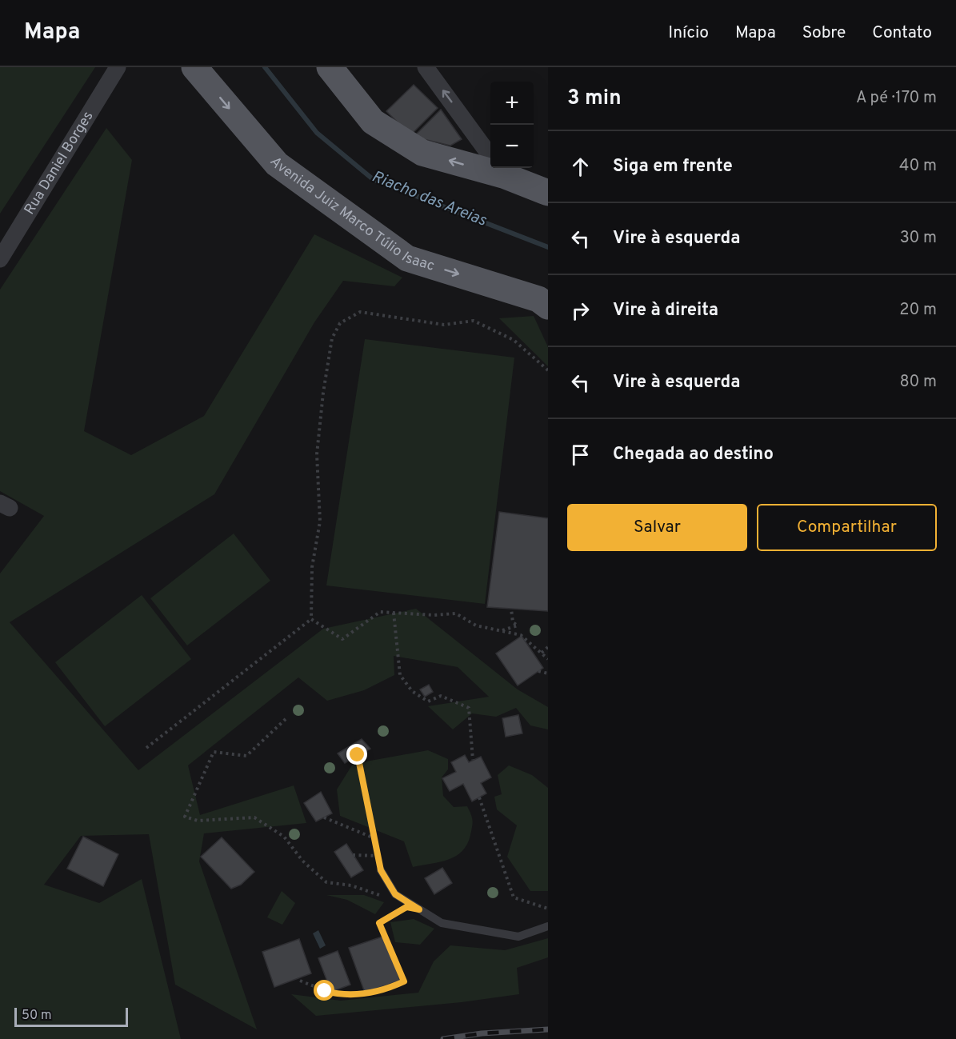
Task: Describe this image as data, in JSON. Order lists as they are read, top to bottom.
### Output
{
  "streets": {
    "main road": ["Avenida Juiz Marco Túlio Isaac"],
    "street": ["Rua Daniel Borges"]
  },
  "water": ["Riacho das Areias"],
  "scale_bar": "50 m",
  "page": {
    "header": "Mapa",
    "nav": [
      "Início",
      "Mapa",
      "Sobre",
      "Contato"
    ],
    "heading": ["3 min", "A pé · 170 m"],
    "map_buttons": ["+", "−"],
    "list": [
      ["Siga em frente", "40 m"],
      ["Vire à esquerda", "30 m"],
      ["Vire à direita", "20 m"],
      ["Vire à esquerda", "80 m"],
      "Chegada ao destino"
    ],
    "buttons": ["Salvar", "Compartilhar"],
    "scale": "50 m"
  }
}
